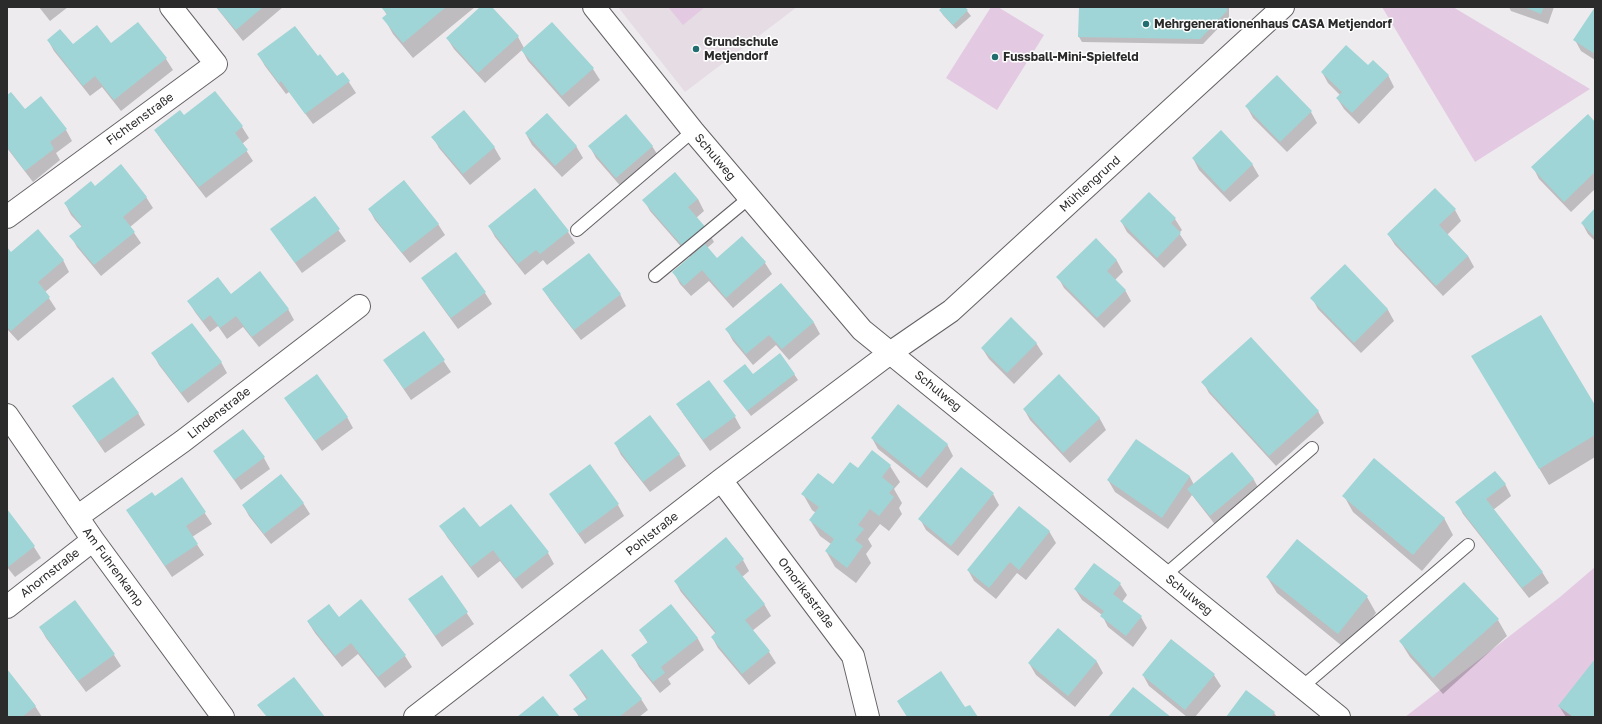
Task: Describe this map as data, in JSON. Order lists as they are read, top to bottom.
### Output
{
  "streets": {
    "street": [
      "Fichtenstraße",
      "Schulweg",
      "Mühlengrund",
      "Lindenstraße",
      "Pohlstraße",
      "Am Fuhrenkamp",
      "Ahornstraße",
      "Omorikastraße"
    ]
  },
  "crossings": [
    ["Schulweg", "Mühlengrund"],
    ["Schulweg", "Pohlstraße"],
    ["Mühlengrund", "Pohlstraße"],
    ["Lindenstraße", "Am Fuhrenkamp"],
    ["Pohlstraße", "Omorikastraße"],
    ["Am Fuhrenkamp", "Ahornstraße"]
  ],
  "places": ["Mehrgenerationenhaus CASA Metjendorf", "Grundschule Metjendorf", "Fussball-Mini-Spielfeld"]
}
